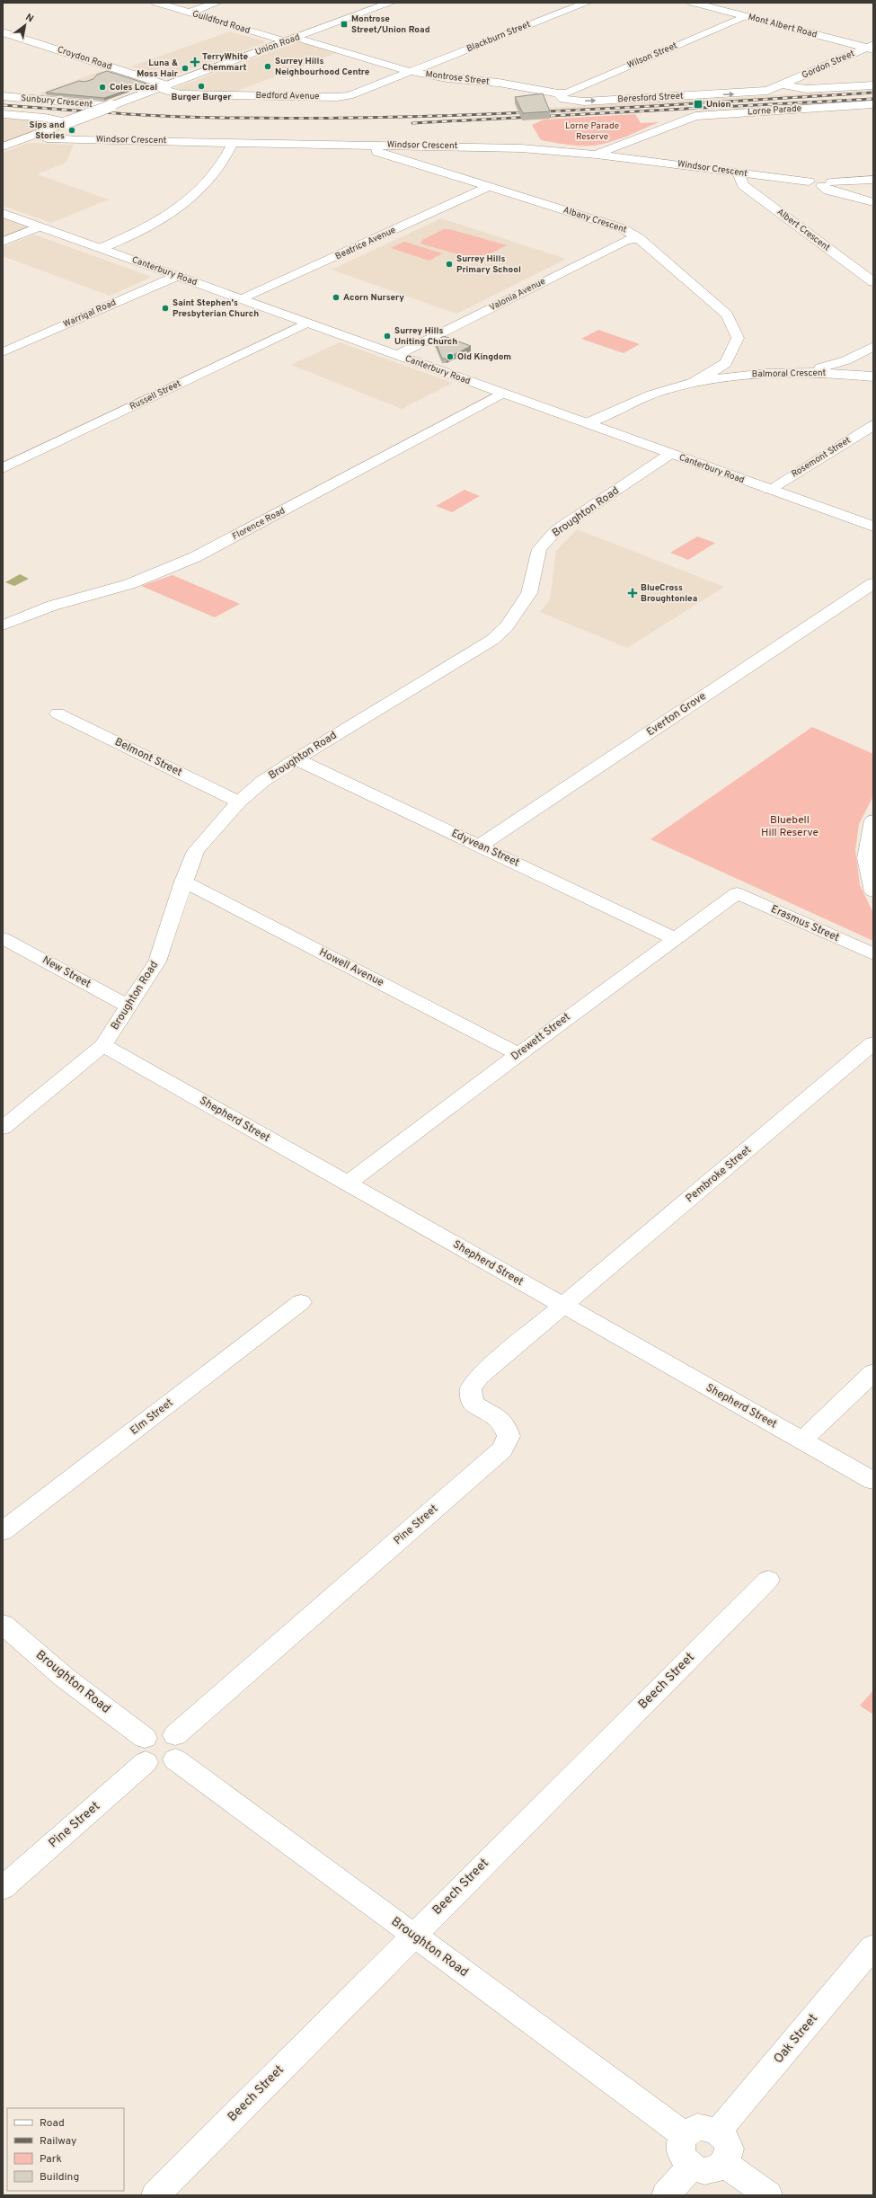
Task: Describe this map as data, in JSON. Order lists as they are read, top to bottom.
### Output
{
  "streets": {
    "street": [
      "Guildford Road",
      "Mont Albert Road",
      "Blackburn Street",
      "Union Road",
      "Wilson Street",
      "Croydon Road",
      "Gordon Street",
      "Montrose Street",
      "Bedford Avenue",
      "Beresford Street",
      "Sunbury Crescent",
      "Lorne Parade",
      "Windsor Crescent",
      "Albany Crescent",
      "Albert Crescent",
      "Beatrice Avenue",
      "Canterbury Road",
      "Valonia Avenue",
      "Warrigal Road",
      "Balmoral Crescent",
      "Russell Street",
      "Rosemont Street",
      "Broughton Road",
      "Florence Road",
      "Everton Grove",
      "Belmont Street",
      "Edyvean Street",
      "Erasmus Street",
      "Howell Avenue",
      "New Street",
      "Drewett Street",
      "Shepherd Street",
      "Pembroke Street",
      "Elm Street",
      "Pine Street",
      "Beech Street",
      "Oak Street"
    ]
  },
  "crossings": [
    ["Guildford Road", "Union Road"],
    ["Mont Albert Road", "Wilson Street"],
    ["Mont Albert Road", "Gordon Street"],
    ["Blackburn Street", "Montrose Street"],
    ["Blackburn Street", "Bedford Avenue"],
    ["Union Road", "Croydon Road"],
    ["Union Road", "Montrose Street"],
    ["Union Road", "Bedford Avenue"],
    ["Union Road", "Sunbury Crescent"],
    ["Union Road", "Windsor Crescent"],
    ["Wilson Street", "Montrose Street"],
    ["Wilson Street", "Beresford Street"],
    ["Croydon Road", "Bedford Avenue"],
    ["Gordon Street", "Beresford Street"],
    ["Montrose Street", "Bedford Avenue"],
    ["Montrose Street", "Beresford Street"],
    ["Lorne Parade", "Windsor Crescent"],
    ["Windsor Crescent", "Albany Crescent"],
    ["Windsor Crescent", "Albert Crescent"],
    ["Albany Crescent", "Beatrice Avenue"],
    ["Albany Crescent", "Valonia Avenue"],
    ["Albany Crescent", "Balmoral Crescent"],
    ["Beatrice Avenue", "Canterbury Road"],
    ["Canterbury Road", "Valonia Avenue"],
    ["Canterbury Road", "Warrigal Road"],
    ["Canterbury Road", "Balmoral Crescent"],
    ["Canterbury Road", "Russell Street"],
    ["Canterbury Road", "Rosemont Street"],
    ["Canterbury Road", "Broughton Road"],
    ["Canterbury Road", "Florence Road"],
    ["Broughton Road", "Belmont Street"],
    ["Broughton Road", "Edyvean Street"],
    ["Broughton Road", "Howell Avenue"],
    ["Broughton Road", "New Street"],
    ["Broughton Road", "Shepherd Street"],
    ["Broughton Road", "Pine Street"],
    ["Broughton Road", "Beech Street"],
    ["Broughton Road", "Oak Street"],
    ["Everton Grove", "Edyvean Street"],
    ["Edyvean Street", "Drewett Street"],
    ["Erasmus Street", "Drewett Street"],
    ["Howell Avenue", "Drewett Street"],
    ["Drewett Street", "Shepherd Street"],
    ["Shepherd Street", "Pembroke Street"],
    ["Shepherd Street", "Pine Street"],
    ["Pembroke Street", "Pine Street"]
  ],
  "one_way": ["Beresford Street"],
  "parks": ["Lorne Parade Reserve", "Bluebell Hill Reserve"],
  "places": {
    "transit": ["Montrose Street/Union Road", "Union"],
    "health": ["TerryWhite Chemmart", "BlueCross Broughtonlea"],
    "other": [
      "Surrey Hills Neighbourhood Centre",
      "Luna & Moss Hair",
      "Burger Burger",
      "Coles Local",
      "Sips and Stories",
      "Surrey Hills Primary School",
      "Acorn Nursery",
      "Saint Stephen's Presbyterian Church",
      "Surrey Hills Uniting Church",
      "Old Kingdom"
    ]
  },
  "legend": [
    "Road",
    "Railway",
    "Park",
    "Building"
  ],
  "north": "top right"
}
